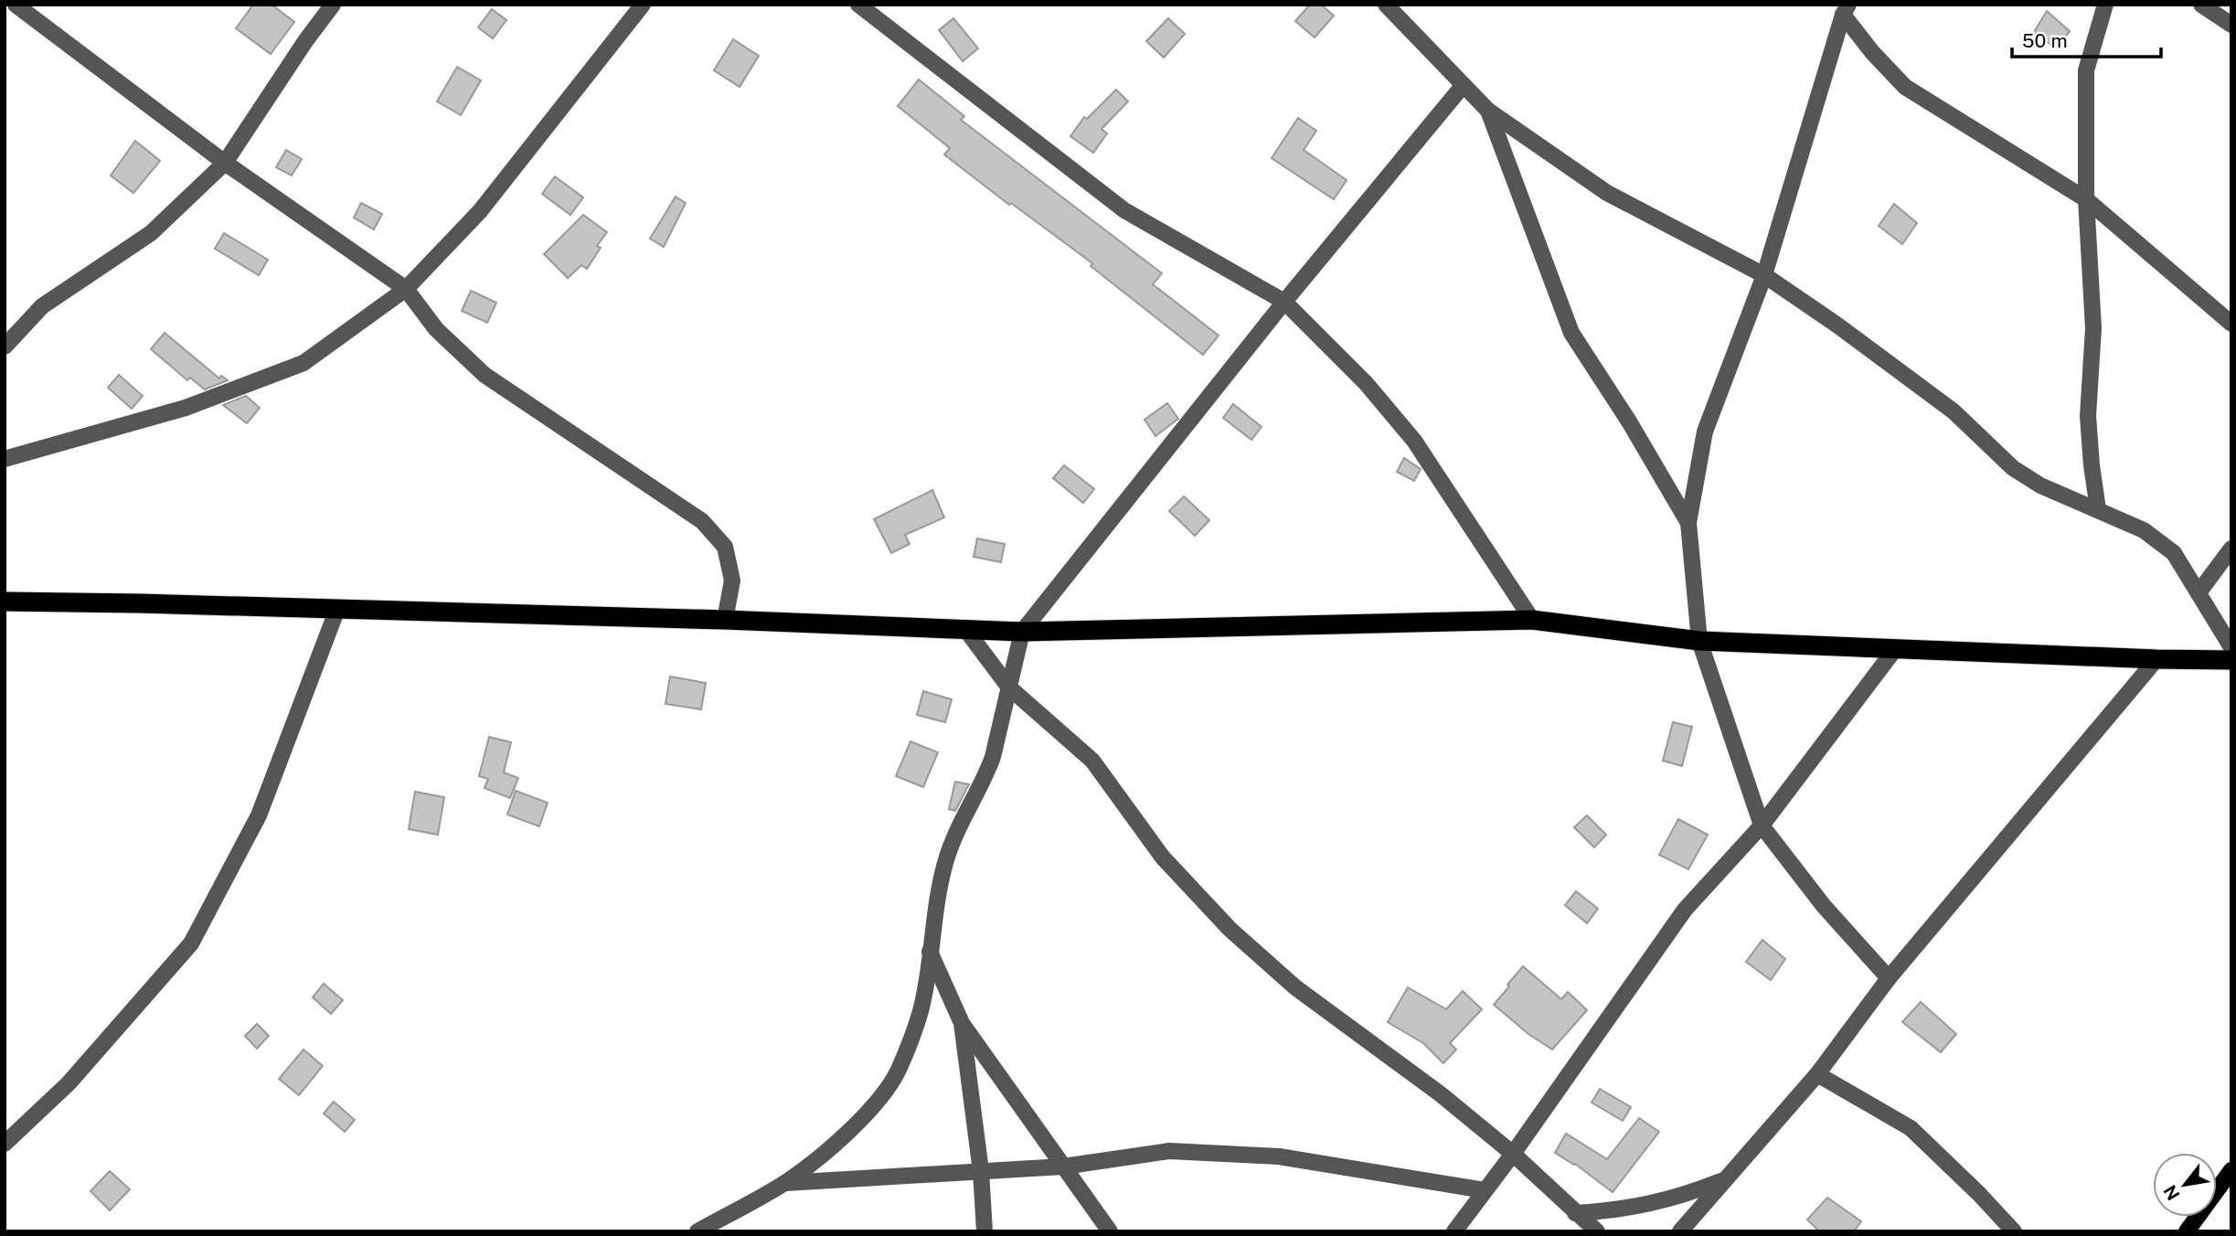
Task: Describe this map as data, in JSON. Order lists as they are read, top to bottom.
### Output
{
  "scale_bar": "50 m",
  "north": "bottom left"
}
